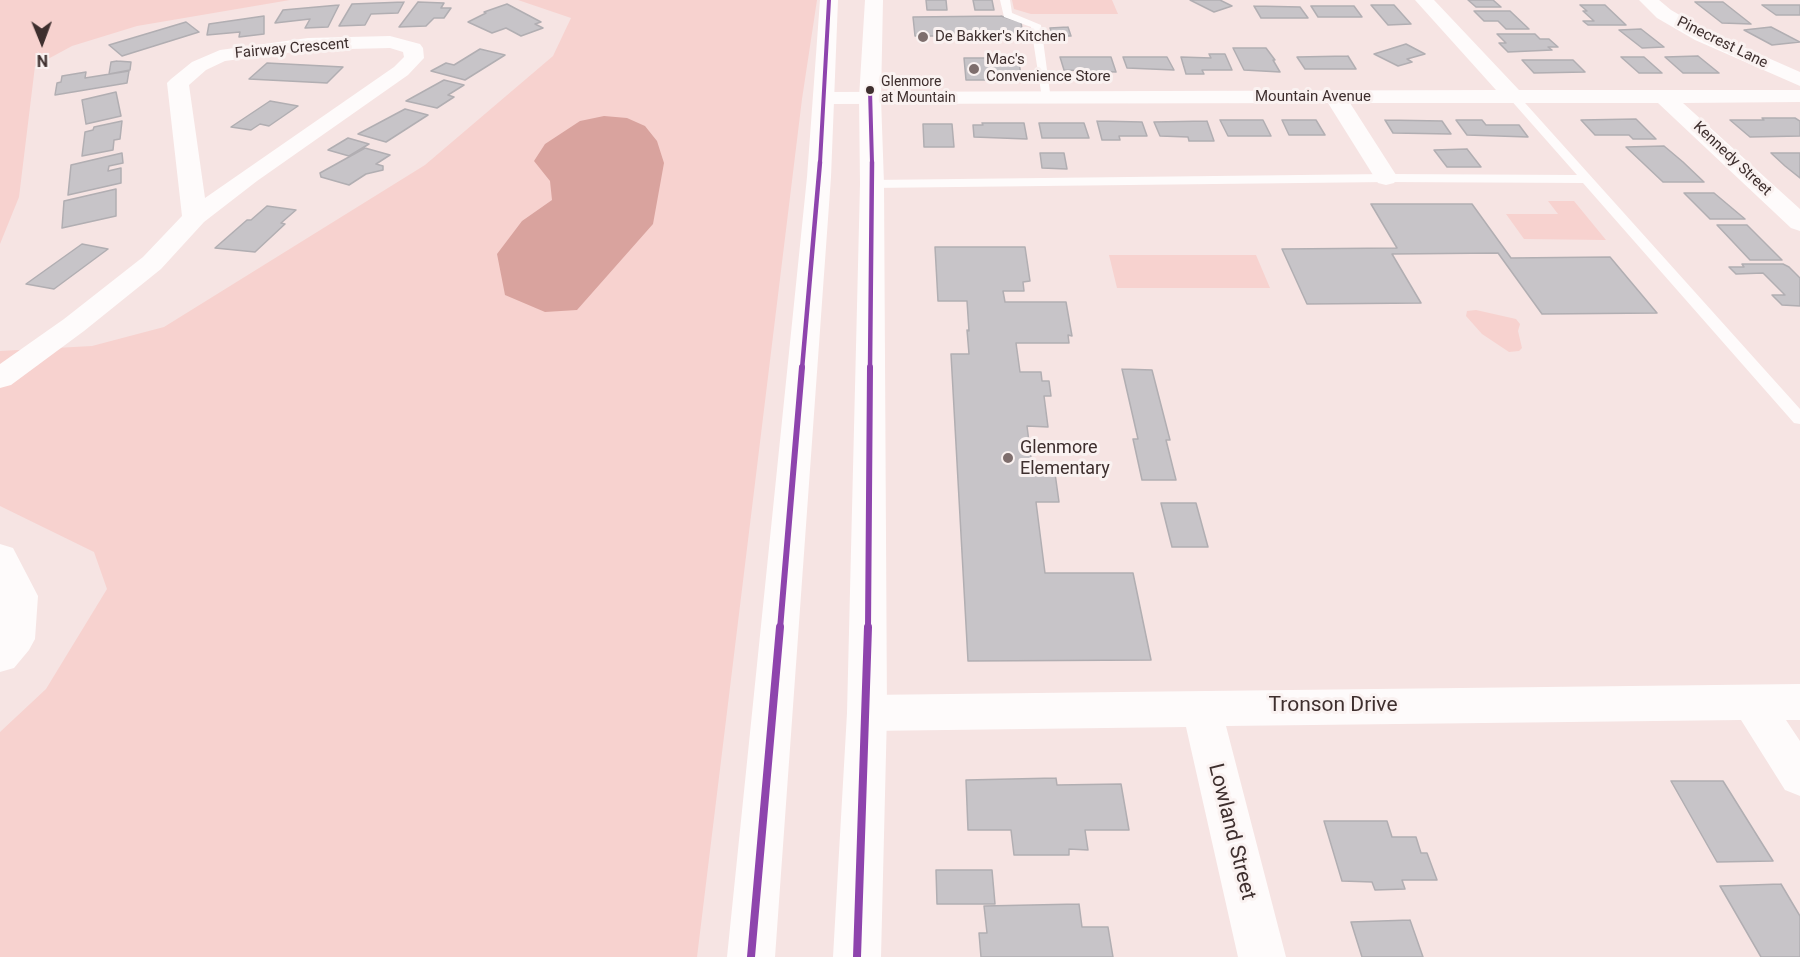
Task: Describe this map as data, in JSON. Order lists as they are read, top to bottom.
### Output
{
  "streets": {
    "street": [
      "Pinecrest Lane",
      "Fairway Crescent",
      "Mountain Avenue",
      "Kennedy Street",
      "Tronson Drive",
      "Lowland Street"
    ]
  },
  "crossings": [
    ["Mountain Avenue", "Kennedy Street"],
    ["Tronson Drive", "Lowland Street"]
  ],
  "places": [
    "De Bakker's Kitchen",
    "Mac's Convenience Store",
    "Glenmore at Mountain",
    "Glenmore Elementary"
  ],
  "north": "bottom"
}
